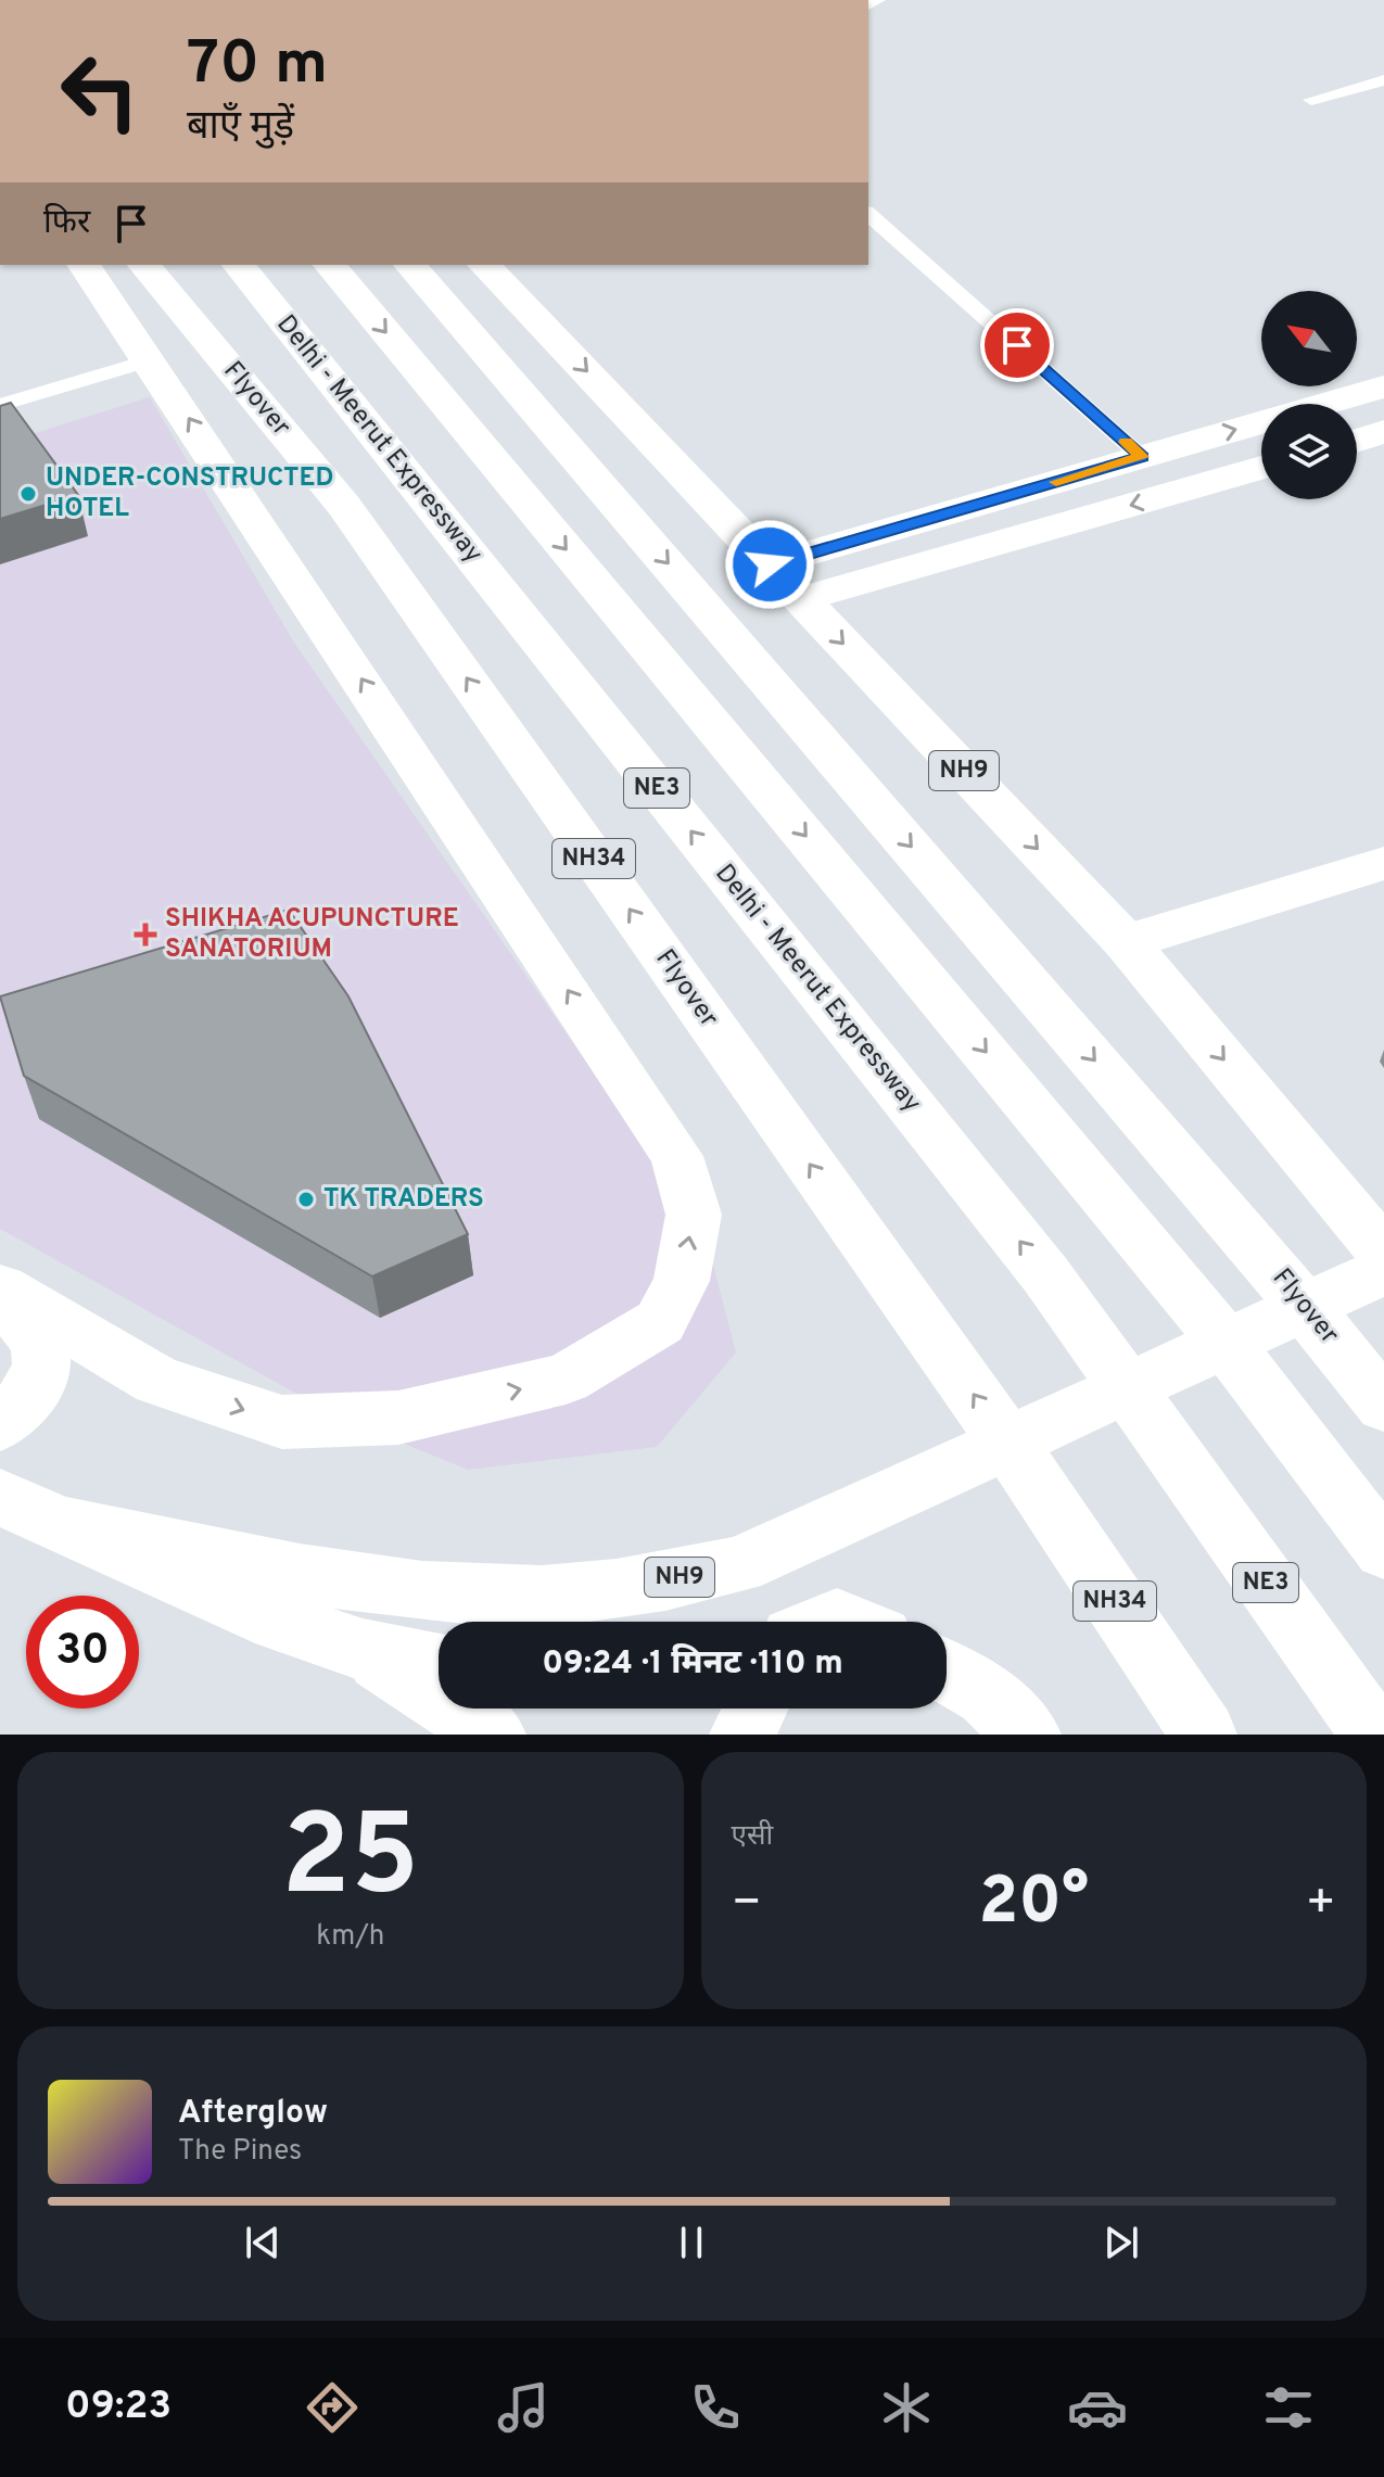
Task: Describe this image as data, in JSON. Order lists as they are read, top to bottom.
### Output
{
  "streets": {
    "main road": [
      "Flyover",
      "Delhi - Meerut Expressway",
      "NH9",
      "NE3",
      "NH34"
    ]
  },
  "places": {
    "other": ["UNDER-CONSTRUCTED HOTEL", "TK TRADERS"],
    "health": ["SHIKHA ACUPUNCTURE SANATORIUM"]
  },
  "north": "top left",
  "page": {
    "turn": ["70 m", "बाएँ मुड़ें"],
    "then": "फिर",
    "limit": "30",
    "trip": "09:24 · 1 मिनट · 110 m",
    "tile": [
      ["25", "km/h"],
      "एसी"
    ],
    "heat": ["−", "20°", "+"],
    "song": ["Afterglow", "The Pines"],
    "tabs": "09:23"
  }
}
